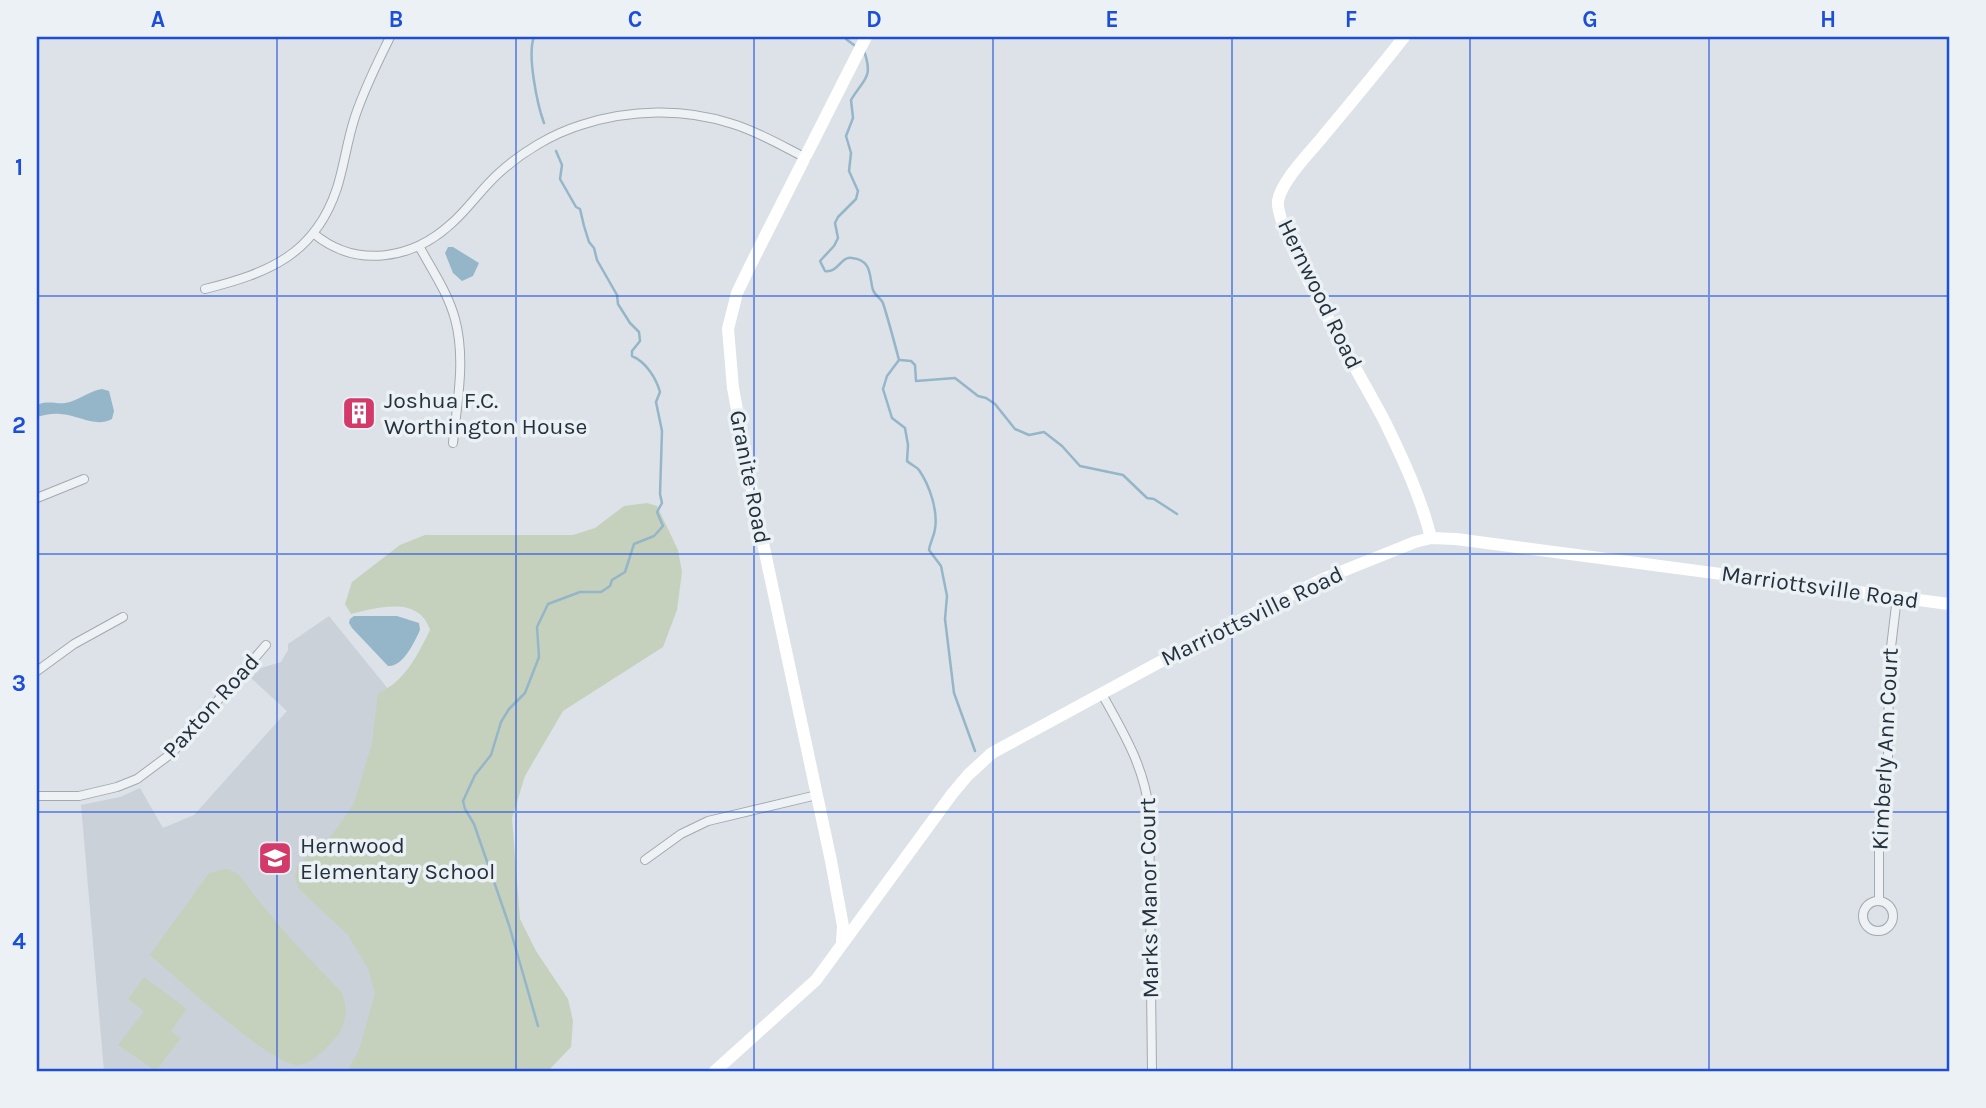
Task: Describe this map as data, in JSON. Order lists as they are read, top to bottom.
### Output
{
  "streets": {
    "street": [
      "Hernwood Road",
      "Granite Road",
      "Marriottsville Road",
      "Paxton Road",
      "Kimberly Ann Court",
      "Marks Manor Court"
    ]
  },
  "crossings": [
    ["Hernwood Road", "Marriottsville Road"],
    ["Granite Road", "Marriottsville Road"],
    ["Marriottsville Road", "Kimberly Ann Court"],
    ["Marriottsville Road", "Marks Manor Court"]
  ],
  "places": {
    "building": ["Joshua F.C. Worthington House"],
    "school or university": ["Hernwood Elementary School"]
  },
  "grid": {
    "columns": [
      "A",
      "B",
      "C",
      "D",
      "E",
      "F",
      "G",
      "H"
    ],
    "rows": [
      "1",
      "2",
      "3",
      "4"
    ]
  }
}
